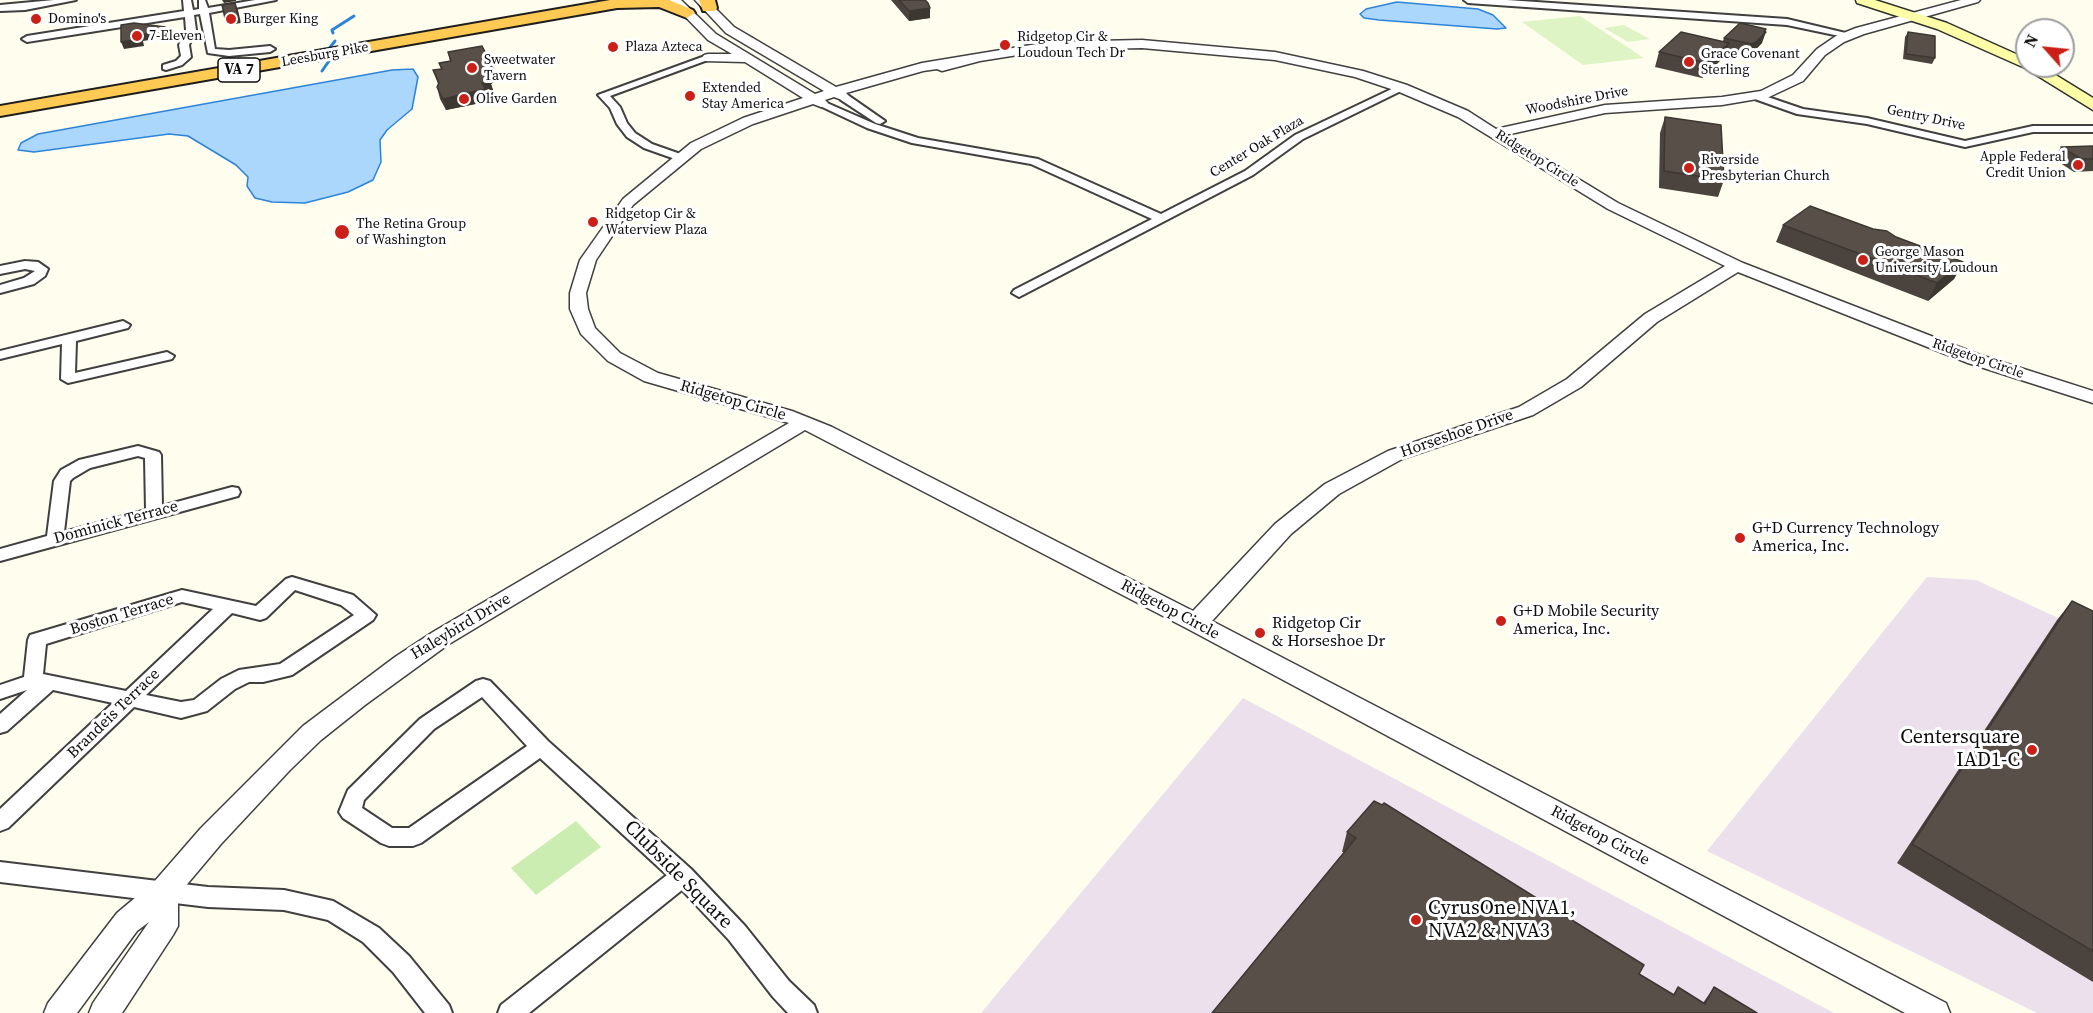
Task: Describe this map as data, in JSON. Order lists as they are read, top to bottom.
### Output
{
  "streets": {
    "highway": ["Leesburg Pike", "VA 7"],
    "street": [
      "Woodshire Drive",
      "Gentry Drive",
      "Center Oak Plaza",
      "Ridgetop Circle",
      "Horseshoe Drive",
      "Dominick Terrace",
      "Boston Terrace",
      "Haleybird Drive",
      "Brandeis Terrace",
      "Clubside Square"
    ]
  },
  "crossings": [
    ["Leesburg Pike", "VA 7"],
    ["Woodshire Drive", "Gentry Drive"],
    ["Woodshire Drive", "Ridgetop Circle"],
    ["Center Oak Plaza", "Ridgetop Circle"],
    ["Ridgetop Circle", "Horseshoe Drive"],
    ["Ridgetop Circle", "Haleybird Drive"],
    ["Boston Terrace", "Brandeis Terrace"]
  ],
  "places": [
    "Domino's",
    "Burger King",
    "7-Eleven",
    "Ridgetop Cir & Loudoun Tech Dr",
    "Plaza Azteca",
    "Grace Covenant Sterling",
    "Sweetwater Tavern",
    "Extended Stay America",
    "Olive Garden",
    "Apple Federal Credit Union",
    "Riverside Presbyterian Church",
    "Ridgetop Cir & Waterview Plaza",
    "The Retina Group of Washington",
    "George Mason University Loudoun",
    "G+D Currency Technology America, Inc.",
    "G+D Mobile Security America, Inc.",
    "Ridgetop Cir & Horseshoe Dr",
    "Centersquare IAD1-C",
    "CyrusOne NVA1, NVA2 & NVA3"
  ],
  "north": "top left"
}
